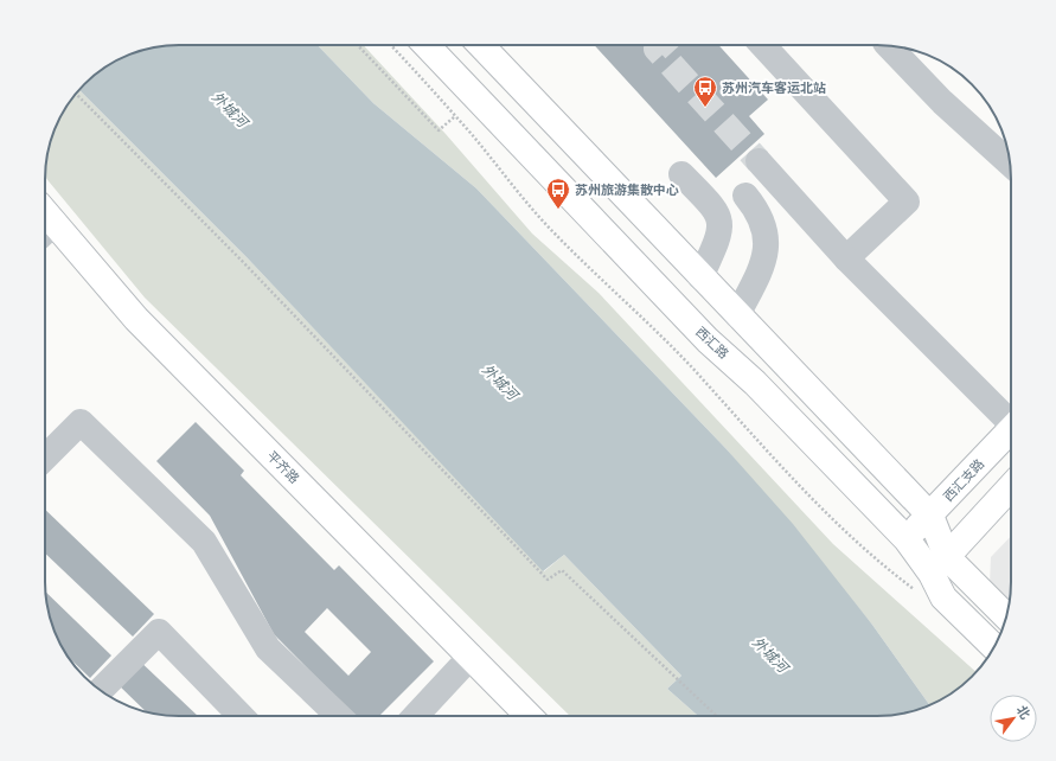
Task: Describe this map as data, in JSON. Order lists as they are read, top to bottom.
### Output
{
  "streets": {
    "main road": ["西汇路", "平齐路", "西汇支路"]
  },
  "crossings": [
    ["西汇路", "西汇支路"]
  ],
  "water": ["外城河"],
  "places": {
    "bus stop": ["苏州汽车客运北站", "苏州旅游集散中心"]
  },
  "north": "top right"
}
